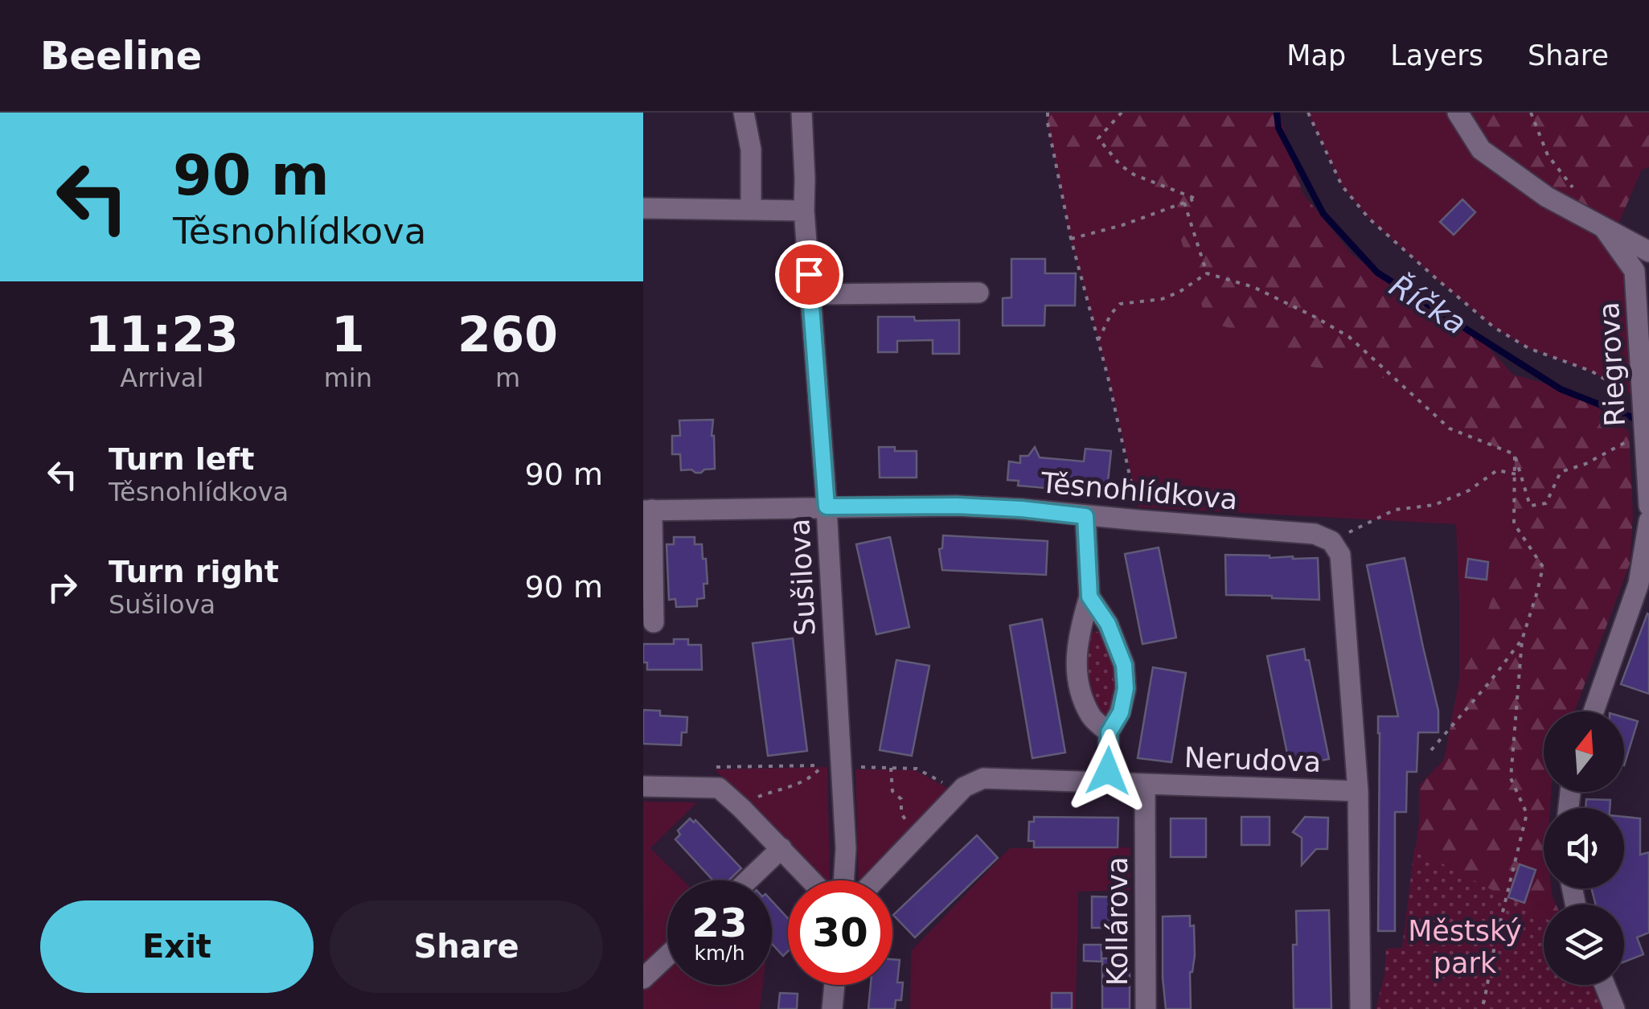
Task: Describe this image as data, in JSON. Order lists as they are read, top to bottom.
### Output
{
  "streets": {
    "street": [
      "Riegrova",
      "Těsnohlídkova",
      "Sušilova",
      "Nerudova",
      "Kollárova"
    ]
  },
  "crossings": [
    ["Těsnohlídkova", "Sušilova"],
    ["Nerudova", "Kollárova"]
  ],
  "water": ["Říčka"],
  "parks": ["Městský park"],
  "north": "top",
  "page": {
    "header": "Beeline",
    "nav": ["Map", "Layers", "Share"],
    "turn": ["90 m", "Těsnohlídkova"],
    "eta": [
      "11:23",
      "Arrival",
      "1",
      "min",
      "260",
      "m"
    ],
    "list": [
      {
        "name": "Turn left",
        "note": "Těsnohlídkova",
        "value": "90 m"
      },
      {
        "name": "Turn right",
        "note": "Sušilova",
        "value": "90 m"
      }
    ],
    "speed": "23 km/h",
    "limit": "30",
    "buttons": ["Exit", "Share"]
  }
}
